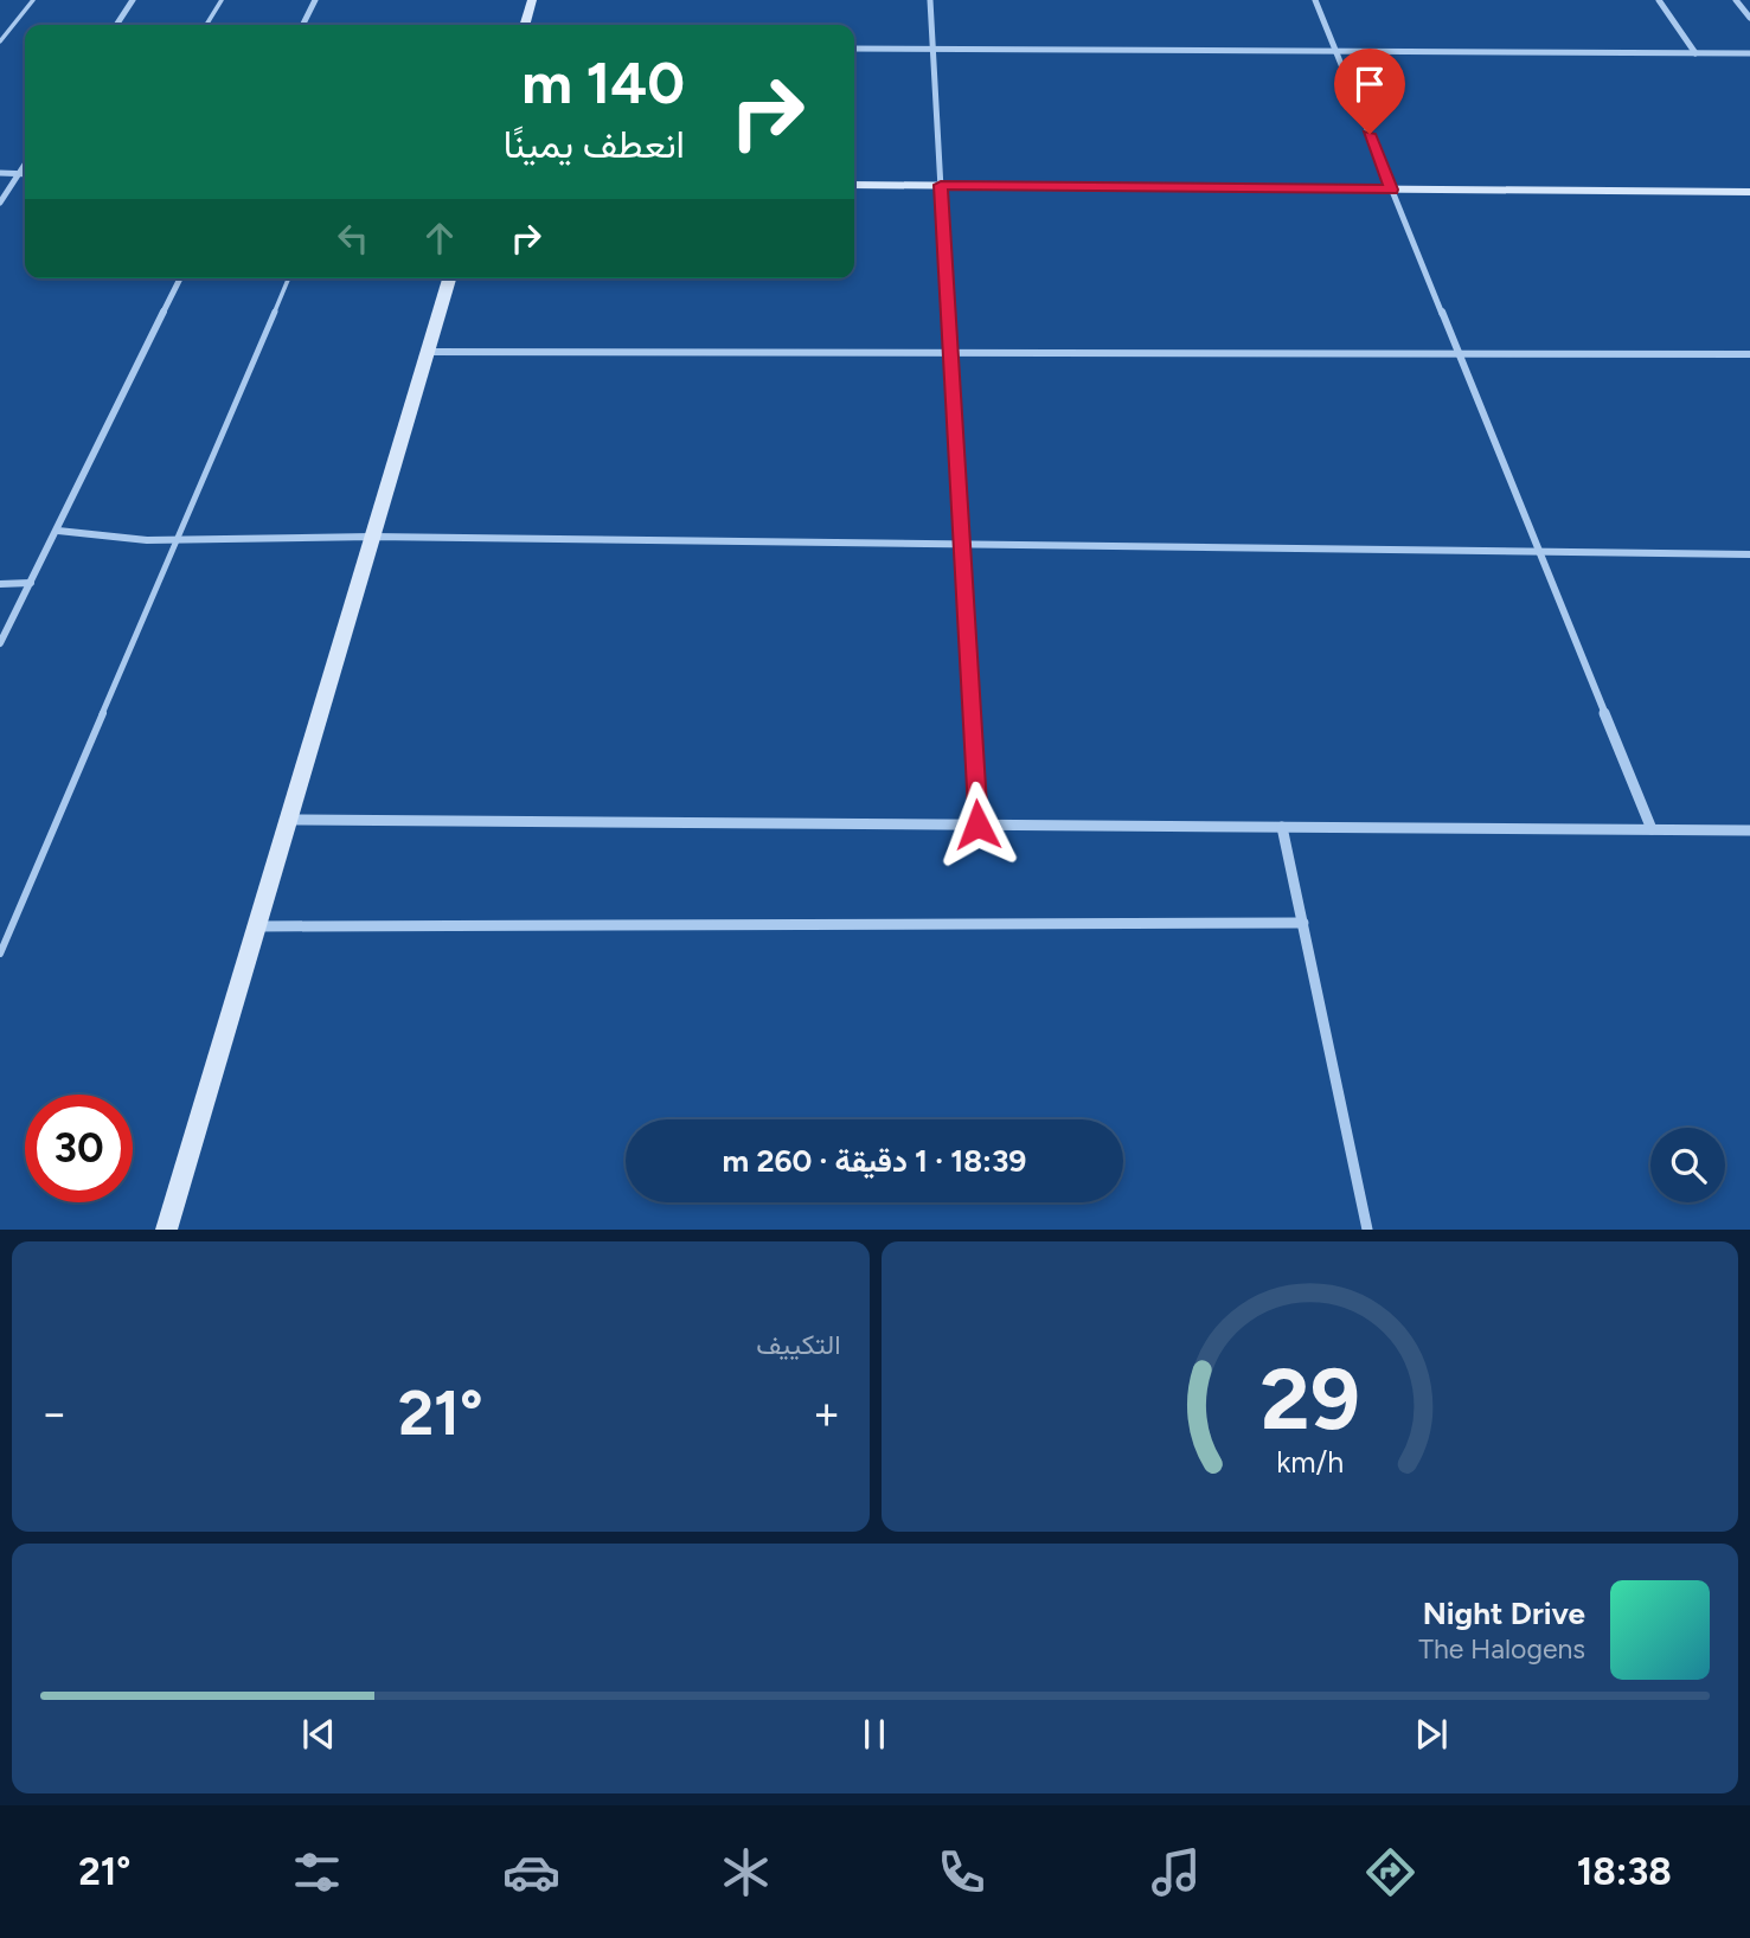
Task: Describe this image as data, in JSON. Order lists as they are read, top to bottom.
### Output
{
  "page": {
    "turn": ["140 m", "انعطف يمينًا"],
    "limit": "30",
    "trip": "18:39 · 1 دقيقة · 260 m",
    "tile": "التكييف",
    "heat": ["−", "21°", "+"],
    "song": ["Night Drive", "The Halogens"],
    "tabs": ["18:38", "21°"],
    "gauge": ["29", "km/h"]
  }
}
